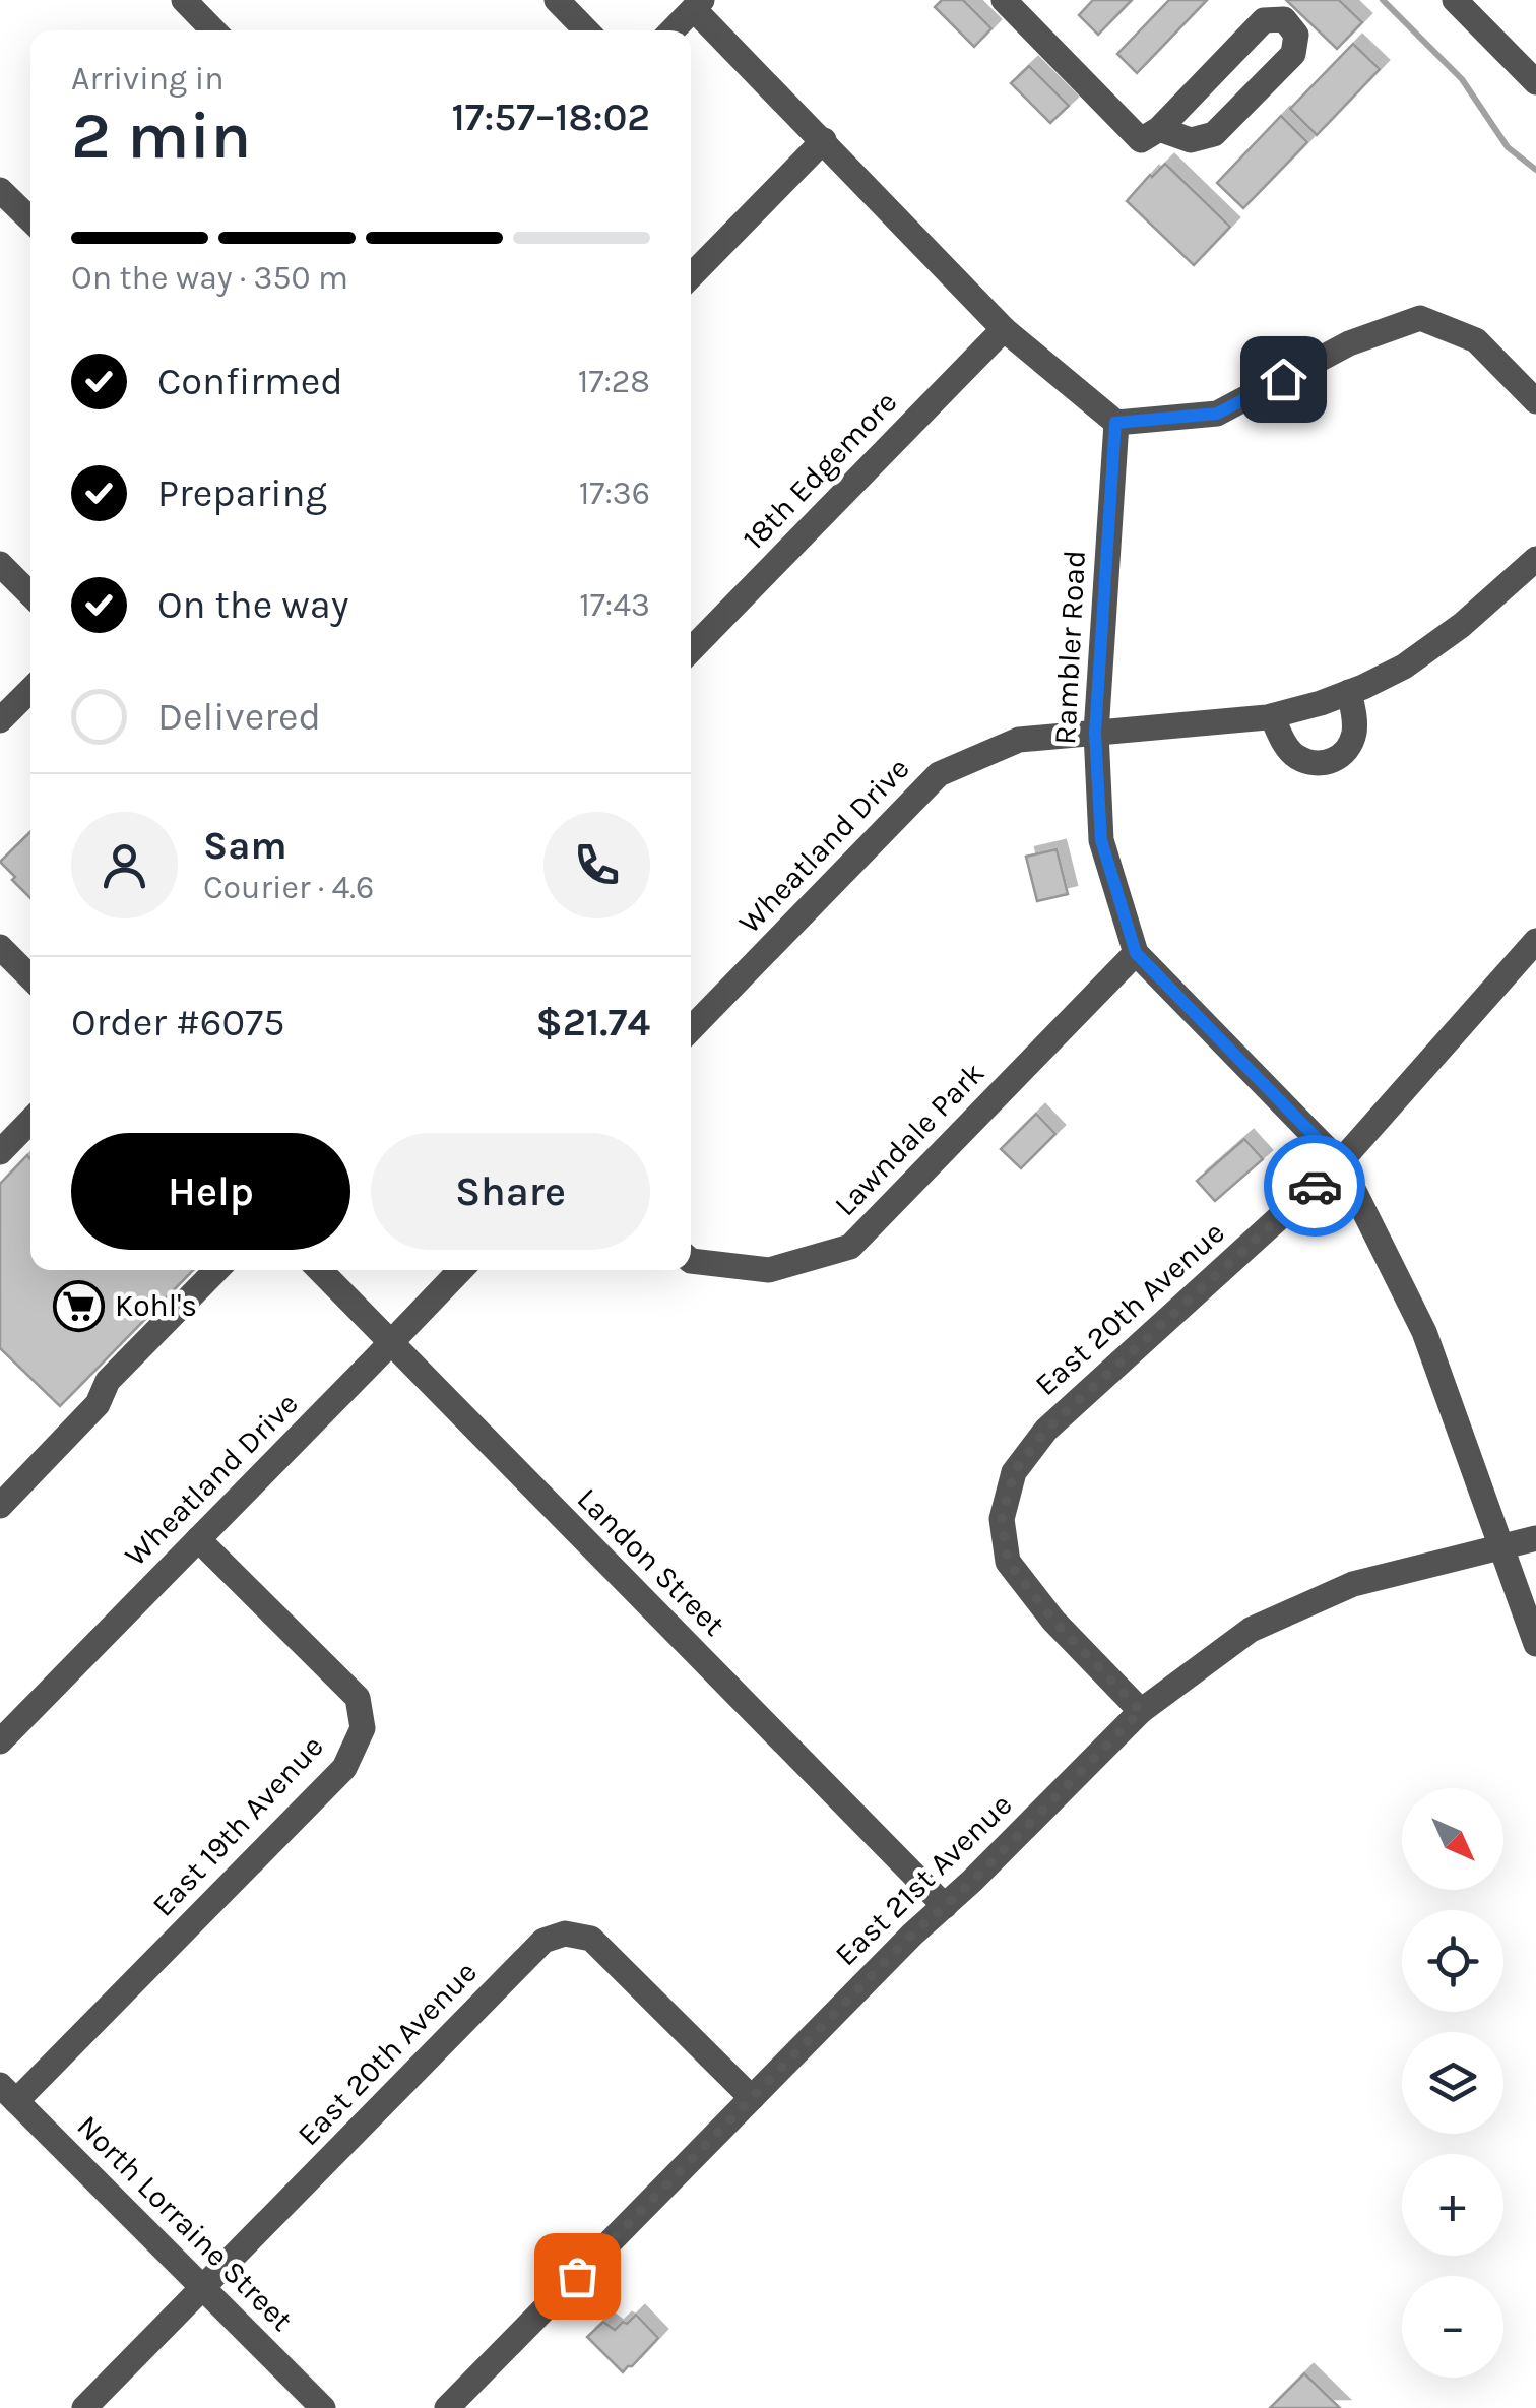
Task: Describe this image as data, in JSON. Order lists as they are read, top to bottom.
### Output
{
  "streets": {
    "street": [
      "18th Edgemore",
      "Rambler Road",
      "Wheatland Drive",
      "Lawndale Park",
      "East 20th Avenue",
      "Landon Street",
      "East 19th Avenue",
      "East 21st Avenue",
      "North Lorraine Street"
    ]
  },
  "crossings": [
    ["Rambler Road", "Wheatland Drive"],
    ["Rambler Road", "Lawndale Park"],
    ["Rambler Road", "East 20th Avenue"],
    ["Rambler Road", "East 21st Avenue"],
    ["Wheatland Drive", "Landon Street"],
    ["Wheatland Drive", "East 19th Avenue"],
    ["East 20th Avenue", "East 21st Avenue"],
    ["East 20th Avenue", "North Lorraine Street"],
    ["Landon Street", "East 21st Avenue"],
    ["East 19th Avenue", "North Lorraine Street"]
  ],
  "places": {
    "supermarket": ["Kohl's"]
  },
  "north": "bottom right",
  "page": {
    "heading": ["2 min", "Arriving in", "17:57–18:02"],
    "panel": [
      "Sam",
      "Courier · 4.6",
      "Order #6075",
      "$21.74"
    ],
    "bar": "On the way · 350 m",
    "list": [
      ["Confirmed", "17:28"],
      ["Preparing", "17:36"],
      ["On the way", "17:43"],
      "Delivered"
    ],
    "buttons": ["Help", "Share"],
    "map_buttons": ["+", "−"]
  }
}
